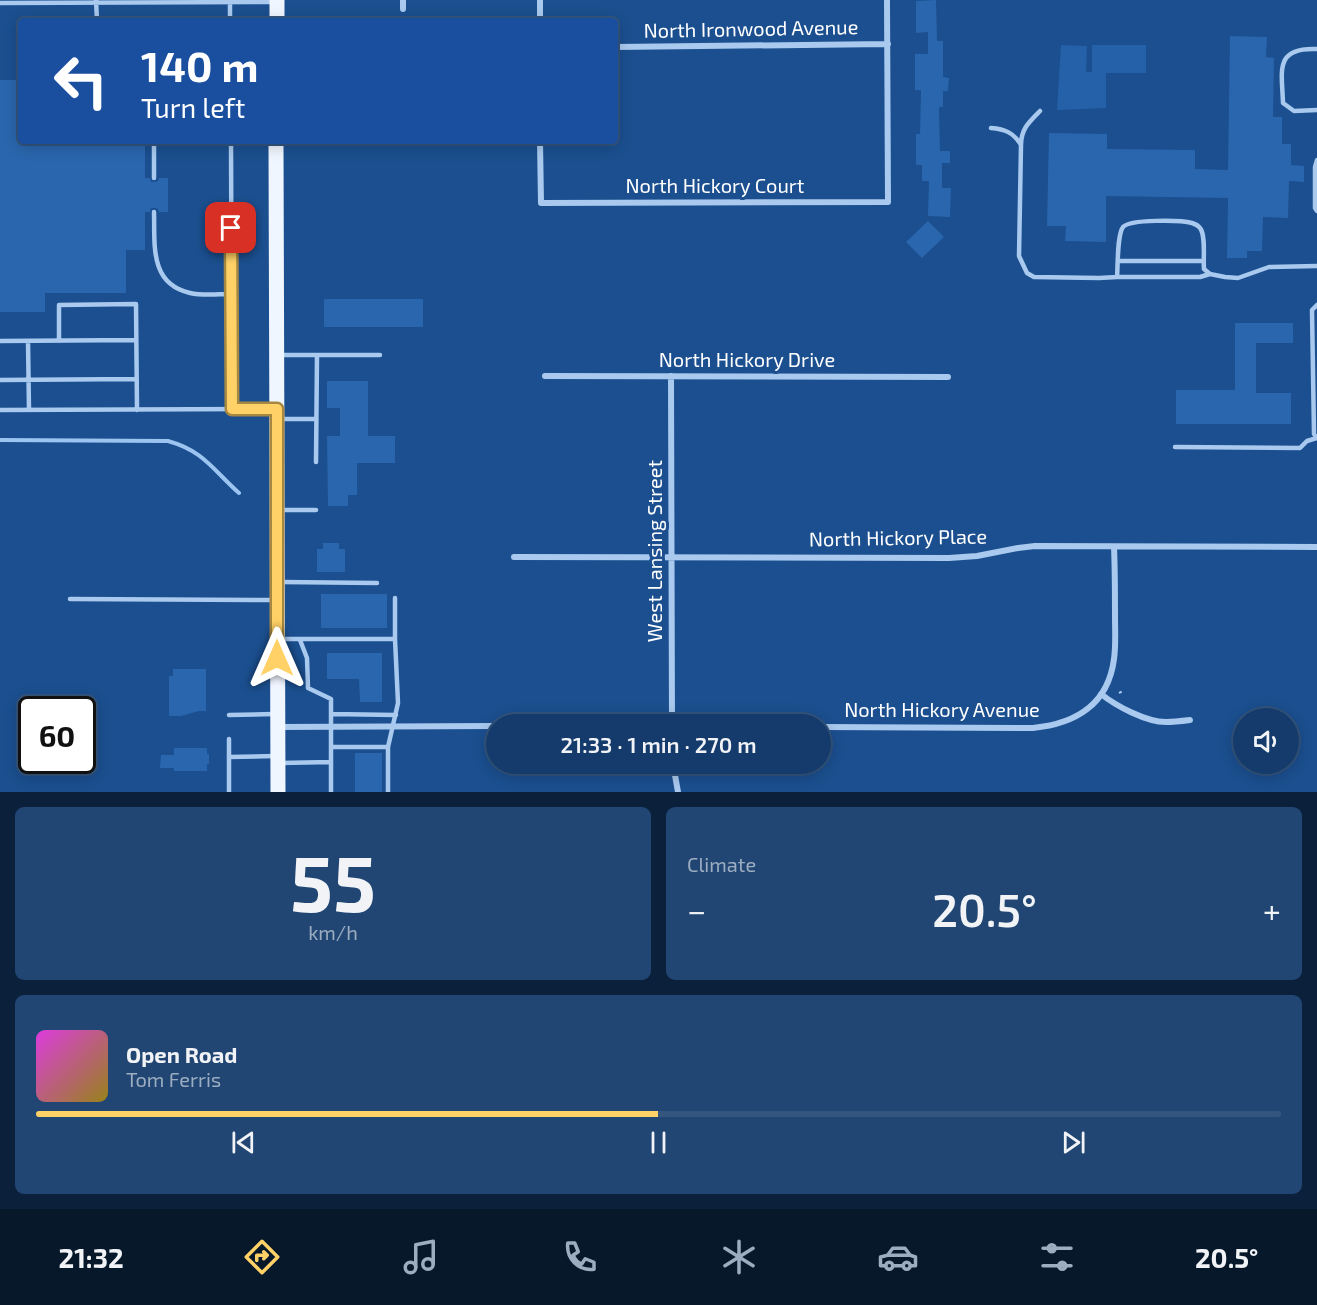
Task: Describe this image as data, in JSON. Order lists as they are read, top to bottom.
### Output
{
  "streets": {
    "street": [
      "North Ironwood Avenue",
      "North Hickory Court",
      "North Hickory Drive",
      "North Hickory Place",
      "West Lansing Street",
      "North Hickory Avenue"
    ]
  },
  "crossings": [
    ["North Ironwood Avenue", "North Hickory Court"],
    ["North Hickory Drive", "West Lansing Street"],
    ["North Hickory Place", "West Lansing Street"]
  ],
  "page": {
    "turn": ["140 m", "Turn left"],
    "limit": "60",
    "trip": "21:33 · 1 min · 270 m",
    "tile": [
      ["55", "km/h"],
      "Climate"
    ],
    "heat": ["−", "20.5°", "+"],
    "song": ["Open Road", "Tom Ferris"],
    "tabs": ["21:32", "20.5°"]
  }
}
